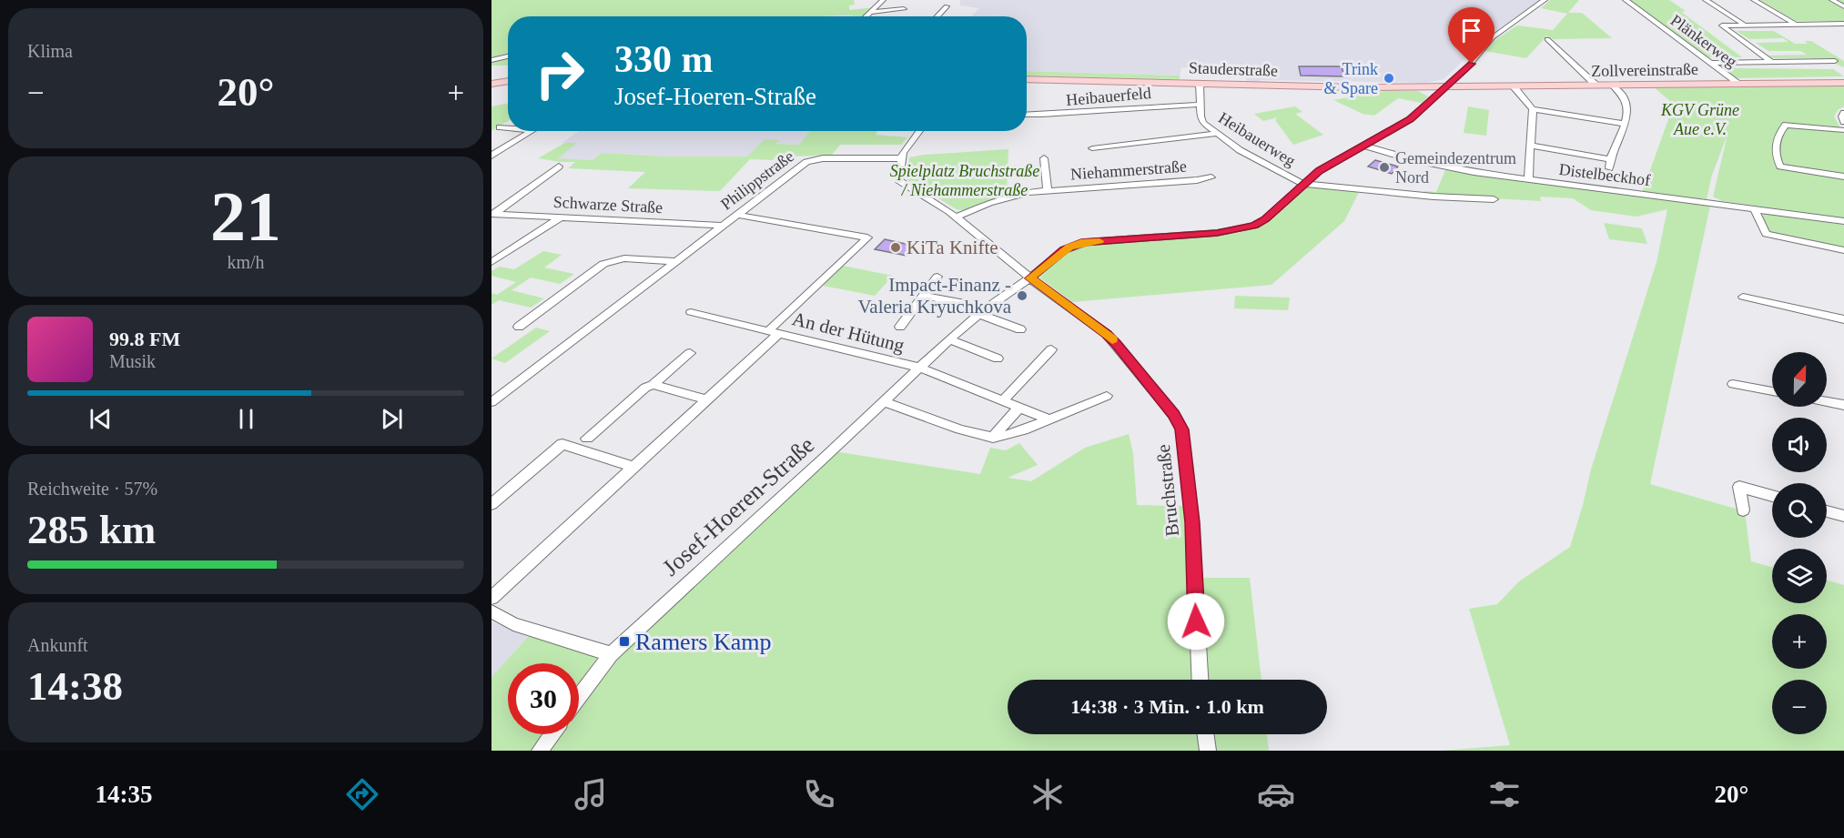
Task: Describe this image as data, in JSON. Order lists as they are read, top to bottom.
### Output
{
  "streets": {
    "main road": ["Stauderstraße", "Zollvereinstraße"],
    "street": [
      "Plänkerweg",
      "Heibauerfeld",
      "Heibauerweg",
      "Niehammerstraße",
      "Distelbeckhof",
      "Philippstraße",
      "Schwarze Straße",
      "An der Hütung",
      "Bruchstraße",
      "Josef-Hoeren-Straße"
    ]
  },
  "crossings": [
    ["Plänkerweg", "Zollvereinstraße"],
    ["Stauderstraße", "Zollvereinstraße"],
    ["Stauderstraße", "Heibauerweg"],
    ["Stauderstraße", "Josef-Hoeren-Straße"],
    ["Zollvereinstraße", "Josef-Hoeren-Straße"],
    ["Heibauerfeld", "Heibauerweg"],
    ["Heibauerweg", "Josef-Hoeren-Straße"],
    ["Niehammerstraße", "Bruchstraße"],
    ["Distelbeckhof", "Josef-Hoeren-Straße"],
    ["Philippstraße", "Schwarze Straße"],
    ["Philippstraße", "An der Hütung"],
    ["Philippstraße", "Bruchstraße"],
    ["An der Hütung", "Josef-Hoeren-Straße"],
    ["Bruchstraße", "Josef-Hoeren-Straße"]
  ],
  "parks": ["KGV Grüne Aue e.V.", "Spielplatz Bruchstraße / Niehammerstraße"],
  "places": {
    "other": [
      "Trink & Spare",
      "Gemeindezentrum Nord",
      "KiTa Knifte",
      "Impact-Finanz - Valeria Kryuchkova"
    ],
    "transit": ["Ramers Kamp"]
  },
  "north": "top",
  "page": {
    "tile": [
      "Klima",
      ["21", "km/h"],
      ["Reichweite · 57%", "285 km"],
      ["Ankunft", "14:38"]
    ],
    "turn": ["330 m", "Josef-Hoeren-Straße"],
    "heat": ["−", "20°", "+"],
    "song": ["99.8 FM", "Musik"],
    "map_buttons": ["+", "−"],
    "limit": "30",
    "trip": "14:38 · 3 Min. · 1.0 km",
    "tabs": ["14:35", "20°"]
  }
}
